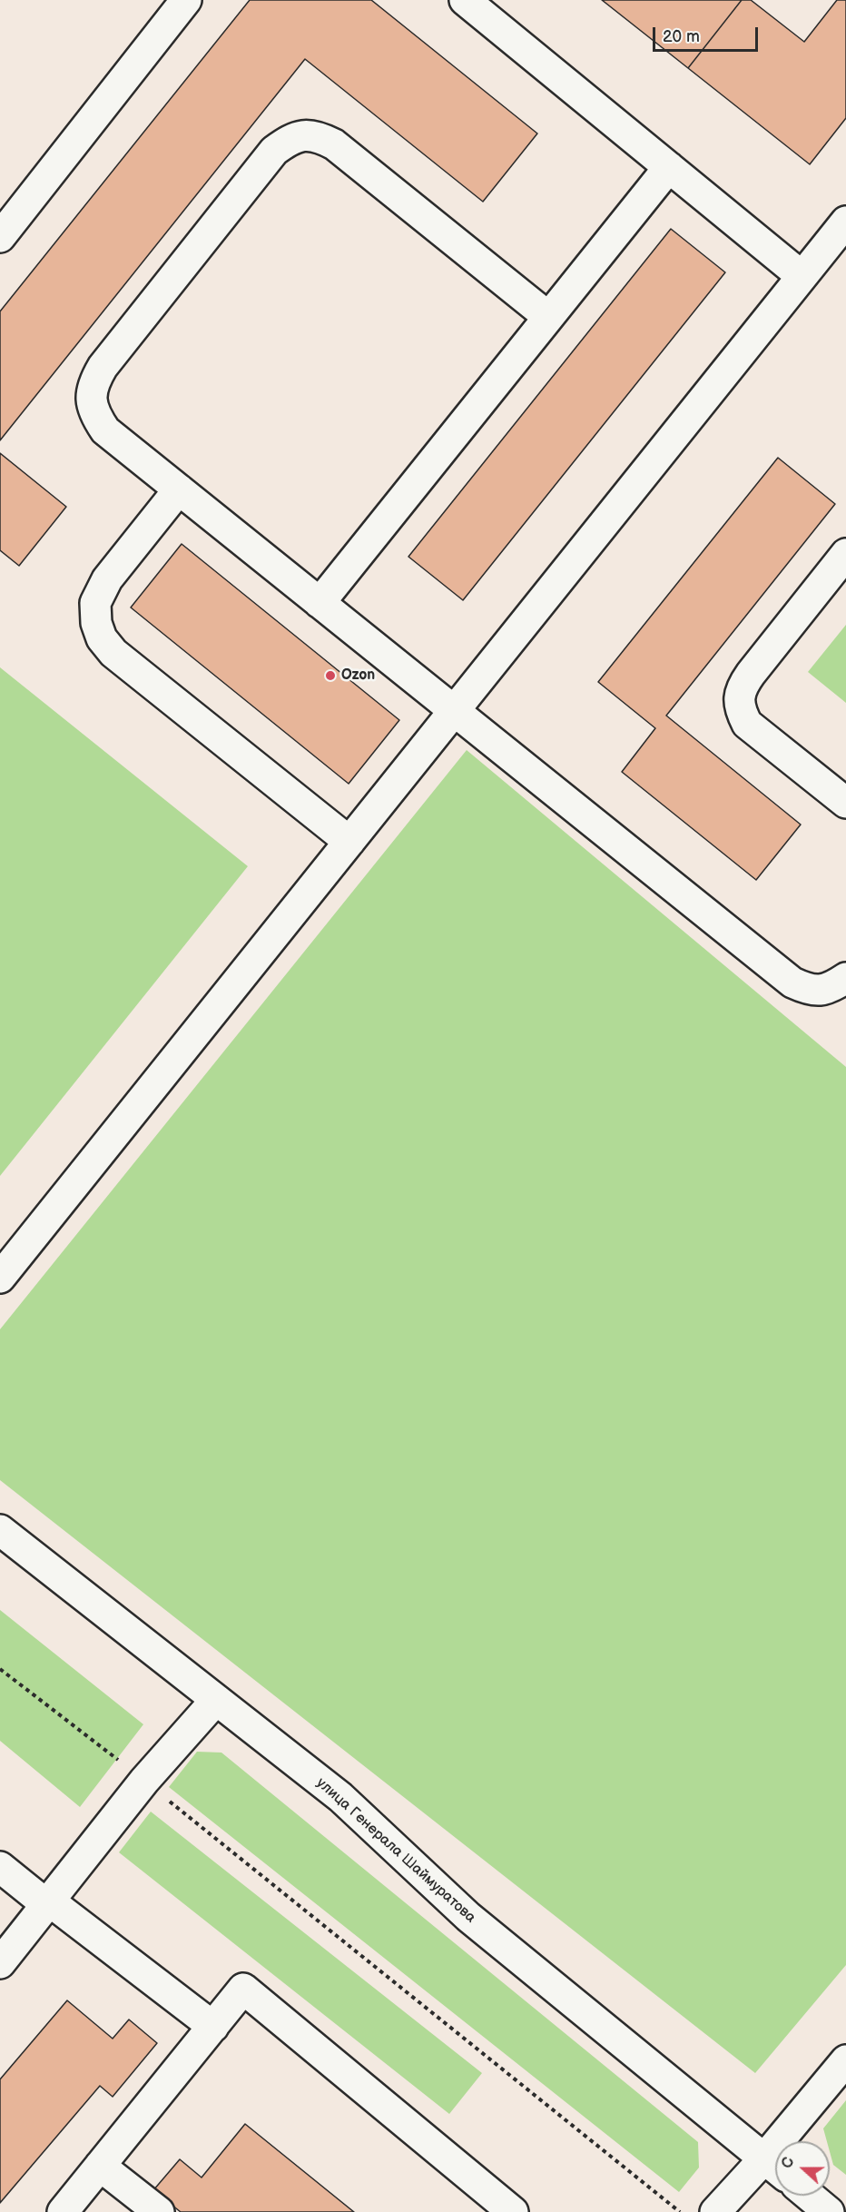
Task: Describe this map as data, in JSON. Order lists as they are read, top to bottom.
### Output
{
  "streets": {
    "street": ["улица Генерала Шаймуратова"]
  },
  "places": ["Ozon"],
  "scale_bar": "20 m",
  "north": "left"
}
